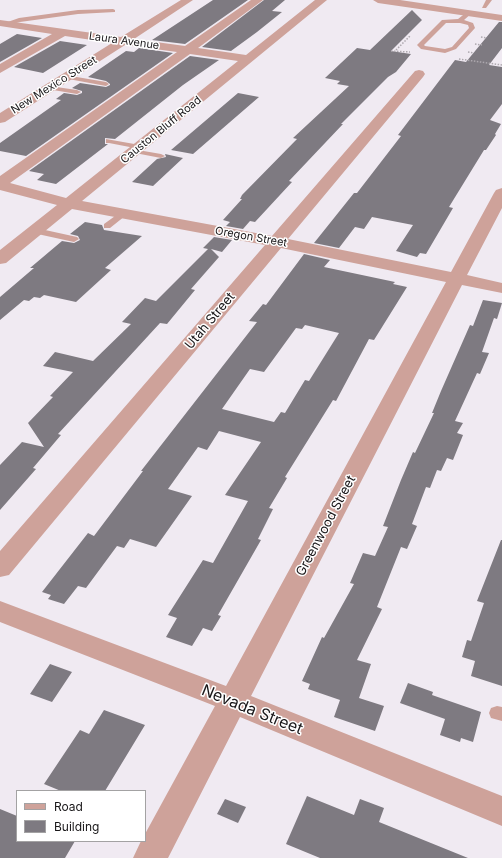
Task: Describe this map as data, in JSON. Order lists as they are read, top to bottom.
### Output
{
  "streets": {
    "street": [
      "Laura Avenue",
      "New Mexico Street",
      "Causton Bluff Road",
      "Oregon Street",
      "Utah Street",
      "Greenwood Street",
      "Nevada Street"
    ]
  },
  "crossings": [
    ["Laura Avenue", "New Mexico Street"],
    ["Laura Avenue", "Causton Bluff Road"],
    ["Causton Bluff Road", "Oregon Street"],
    ["Oregon Street", "Utah Street"],
    ["Oregon Street", "Greenwood Street"],
    ["Greenwood Street", "Nevada Street"]
  ],
  "legend": ["Road", "Building"]
}
